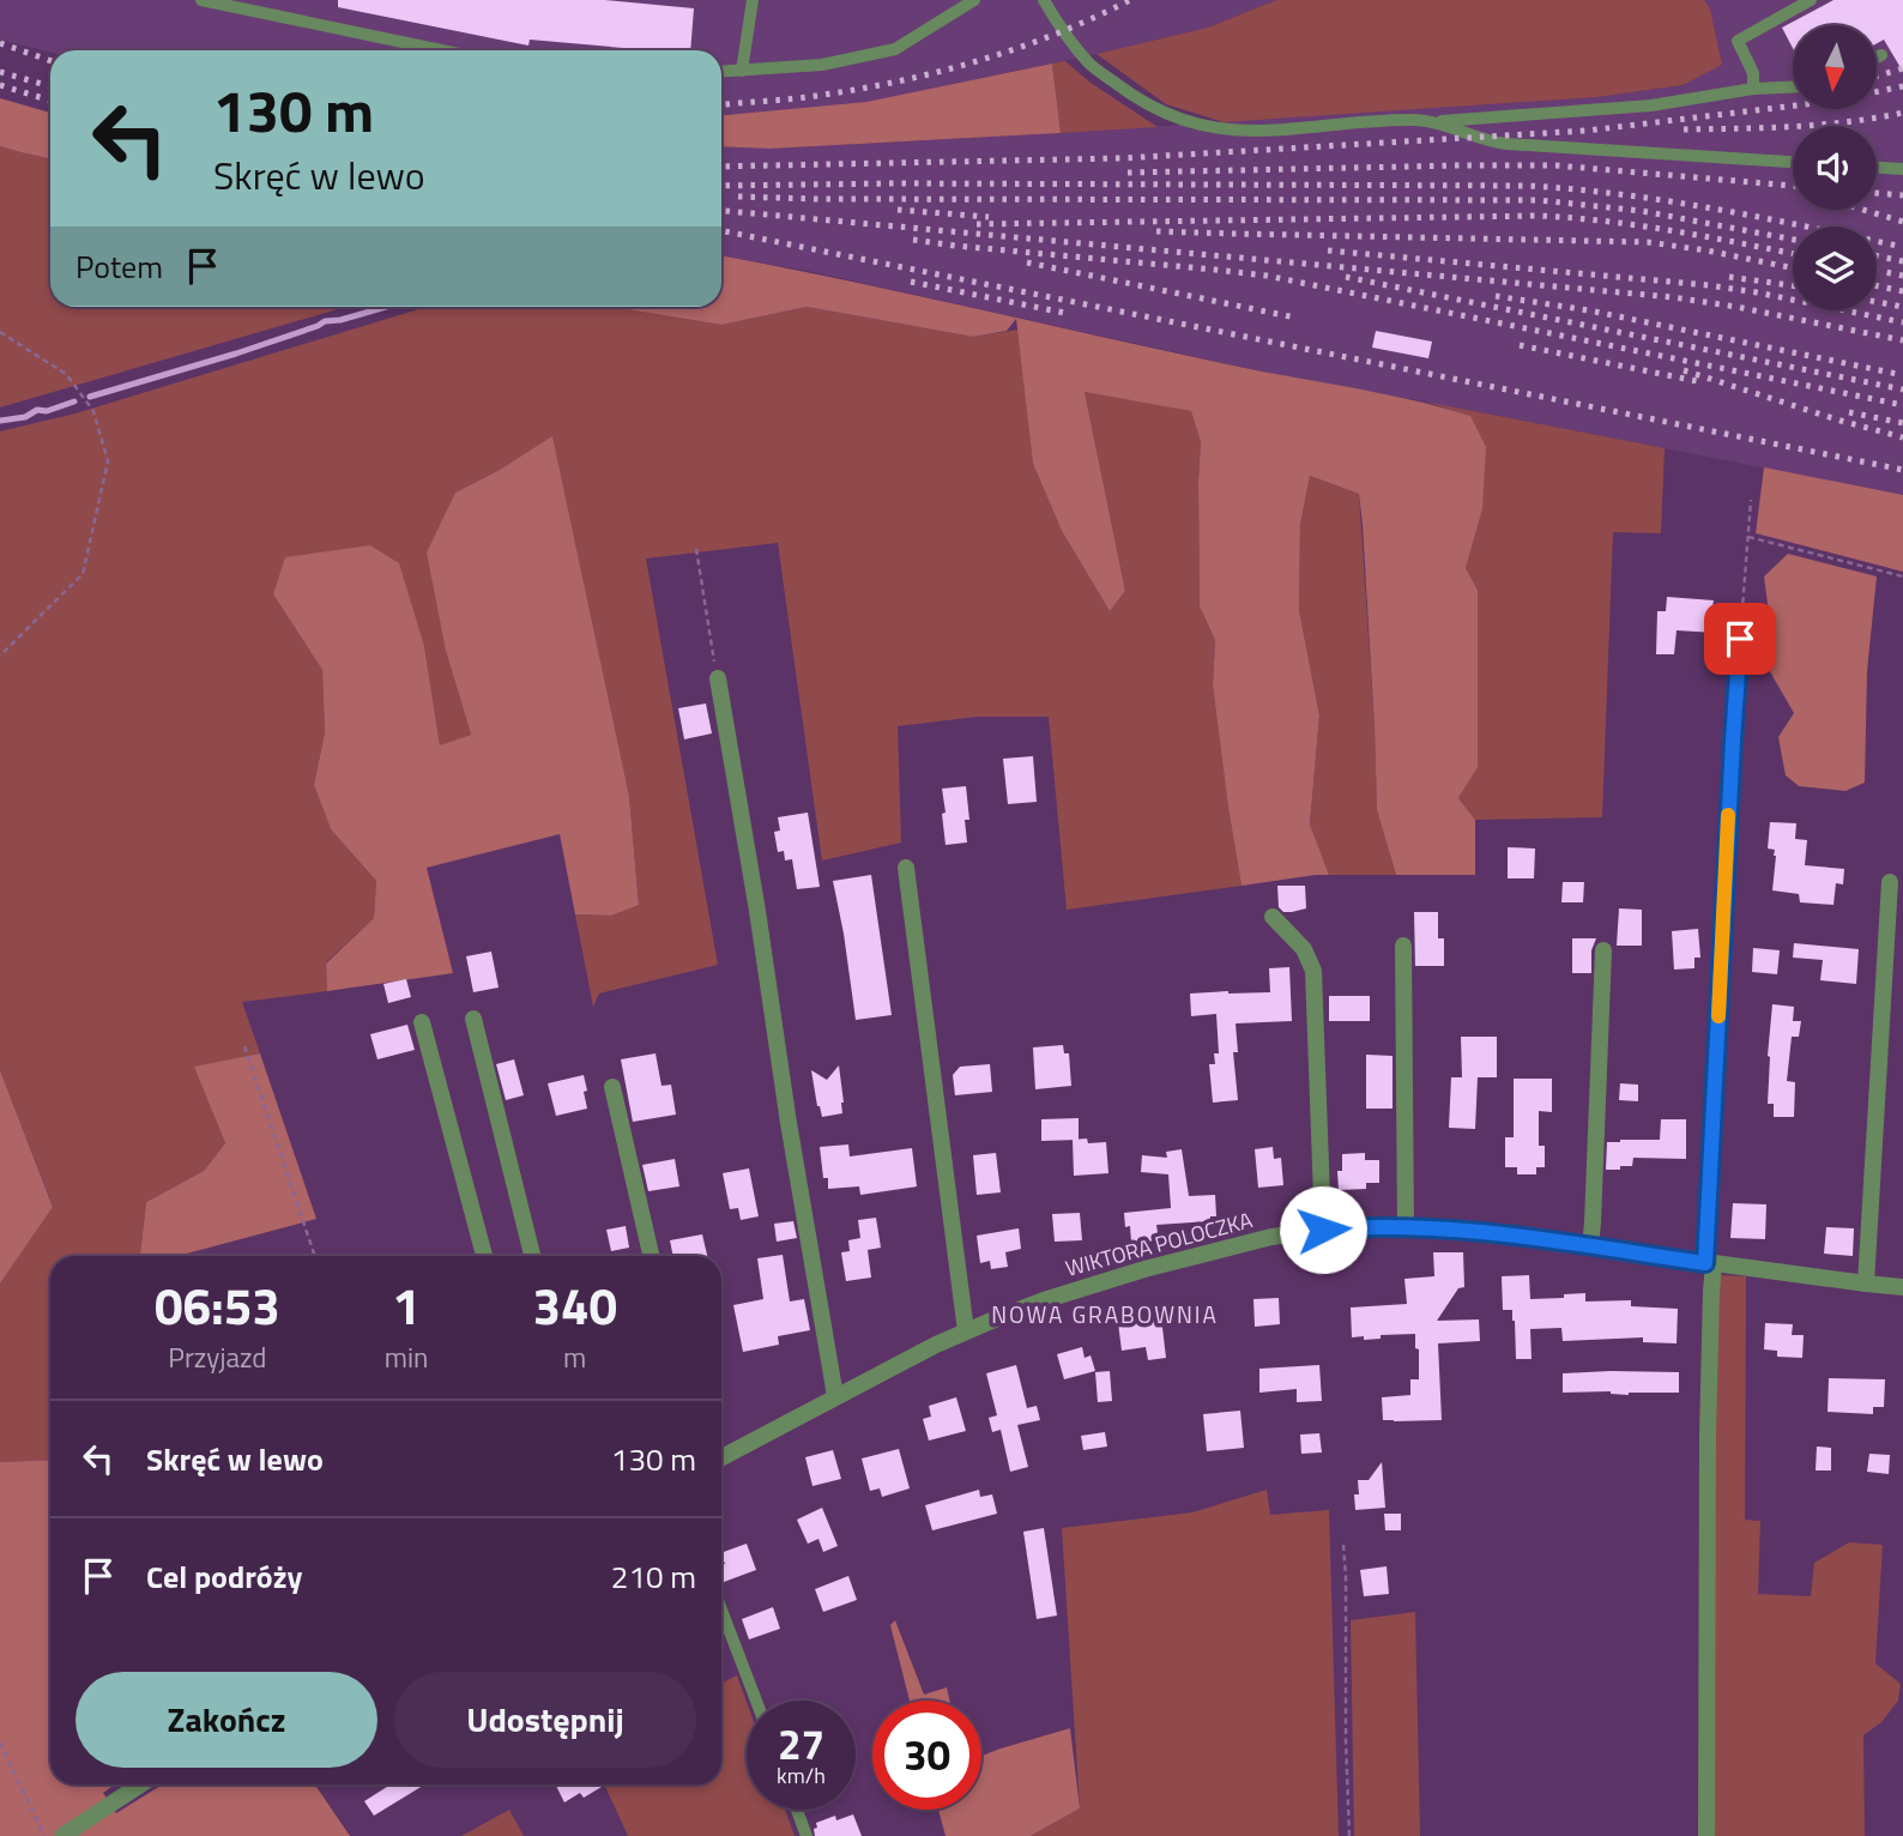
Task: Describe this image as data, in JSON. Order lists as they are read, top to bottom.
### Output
{
  "streets": {
    "street": ["WIKTORA POLOCZKA"]
  },
  "districts": ["NOWA GRABOWNIA"],
  "north": "bottom",
  "page": {
    "turn": ["130 m", "Skręć w lewo"],
    "then": "Potem",
    "eta": [
      "06:53",
      "Przyjazd",
      "1",
      "min",
      "340",
      "m"
    ],
    "list": [
      {
        "name": "Skręć w lewo",
        "value": "130 m"
      },
      {
        "name": "Cel podróży",
        "value": "210 m"
      }
    ],
    "buttons": ["Zakończ", "Udostępnij"],
    "speed": "27 km/h",
    "limit": "30"
  }
}
